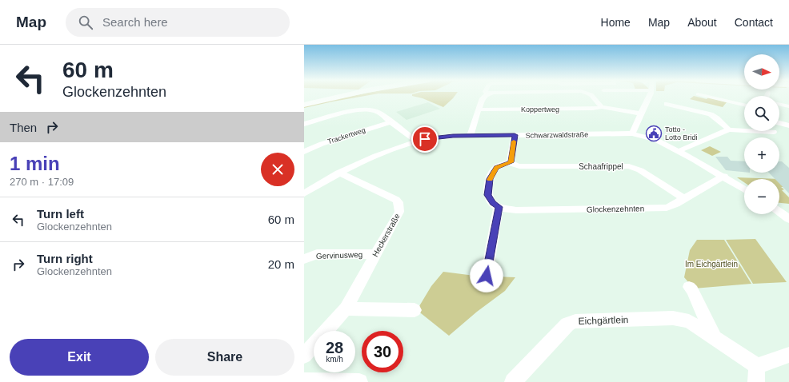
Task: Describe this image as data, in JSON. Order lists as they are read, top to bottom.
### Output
{
  "streets": {
    "street": [
      "Koppertweg",
      "Schwarzwaldstraße",
      "Trackertweg",
      "Schaafrippel",
      "Glockenzehnten",
      "Heckerstraße",
      "Gervinusweg",
      "Eichgärtlein"
    ]
  },
  "crossings": [
    ["Schwarzwaldstraße", "Glockenzehnten"],
    ["Schwarzwaldstraße", "Heckerstraße"],
    ["Schaafrippel", "Glockenzehnten"],
    ["Heckerstraße", "Gervinusweg"]
  ],
  "parks": ["Im Eichgärtlein"],
  "places": {
    "public building": ["Totto - Lotto Bridi"]
  },
  "north": "right",
  "page": {
    "header": "Map",
    "search": "Search here",
    "nav": [
      "Home",
      "Map",
      "About",
      "Contact"
    ],
    "turn": ["60 m", "Glockenzehnten"],
    "map_buttons": ["+", "−"],
    "then": "Then",
    "heading": ["1 min", "270 m · 17:09"],
    "list": [
      {
        "name": "Turn left",
        "note": "Glockenzehnten",
        "value": "60 m"
      },
      {
        "name": "Turn right",
        "note": "Glockenzehnten",
        "value": "20 m"
      }
    ],
    "speed": "28 km/h",
    "limit": "30",
    "buttons": ["Exit", "Share"]
  }
}
